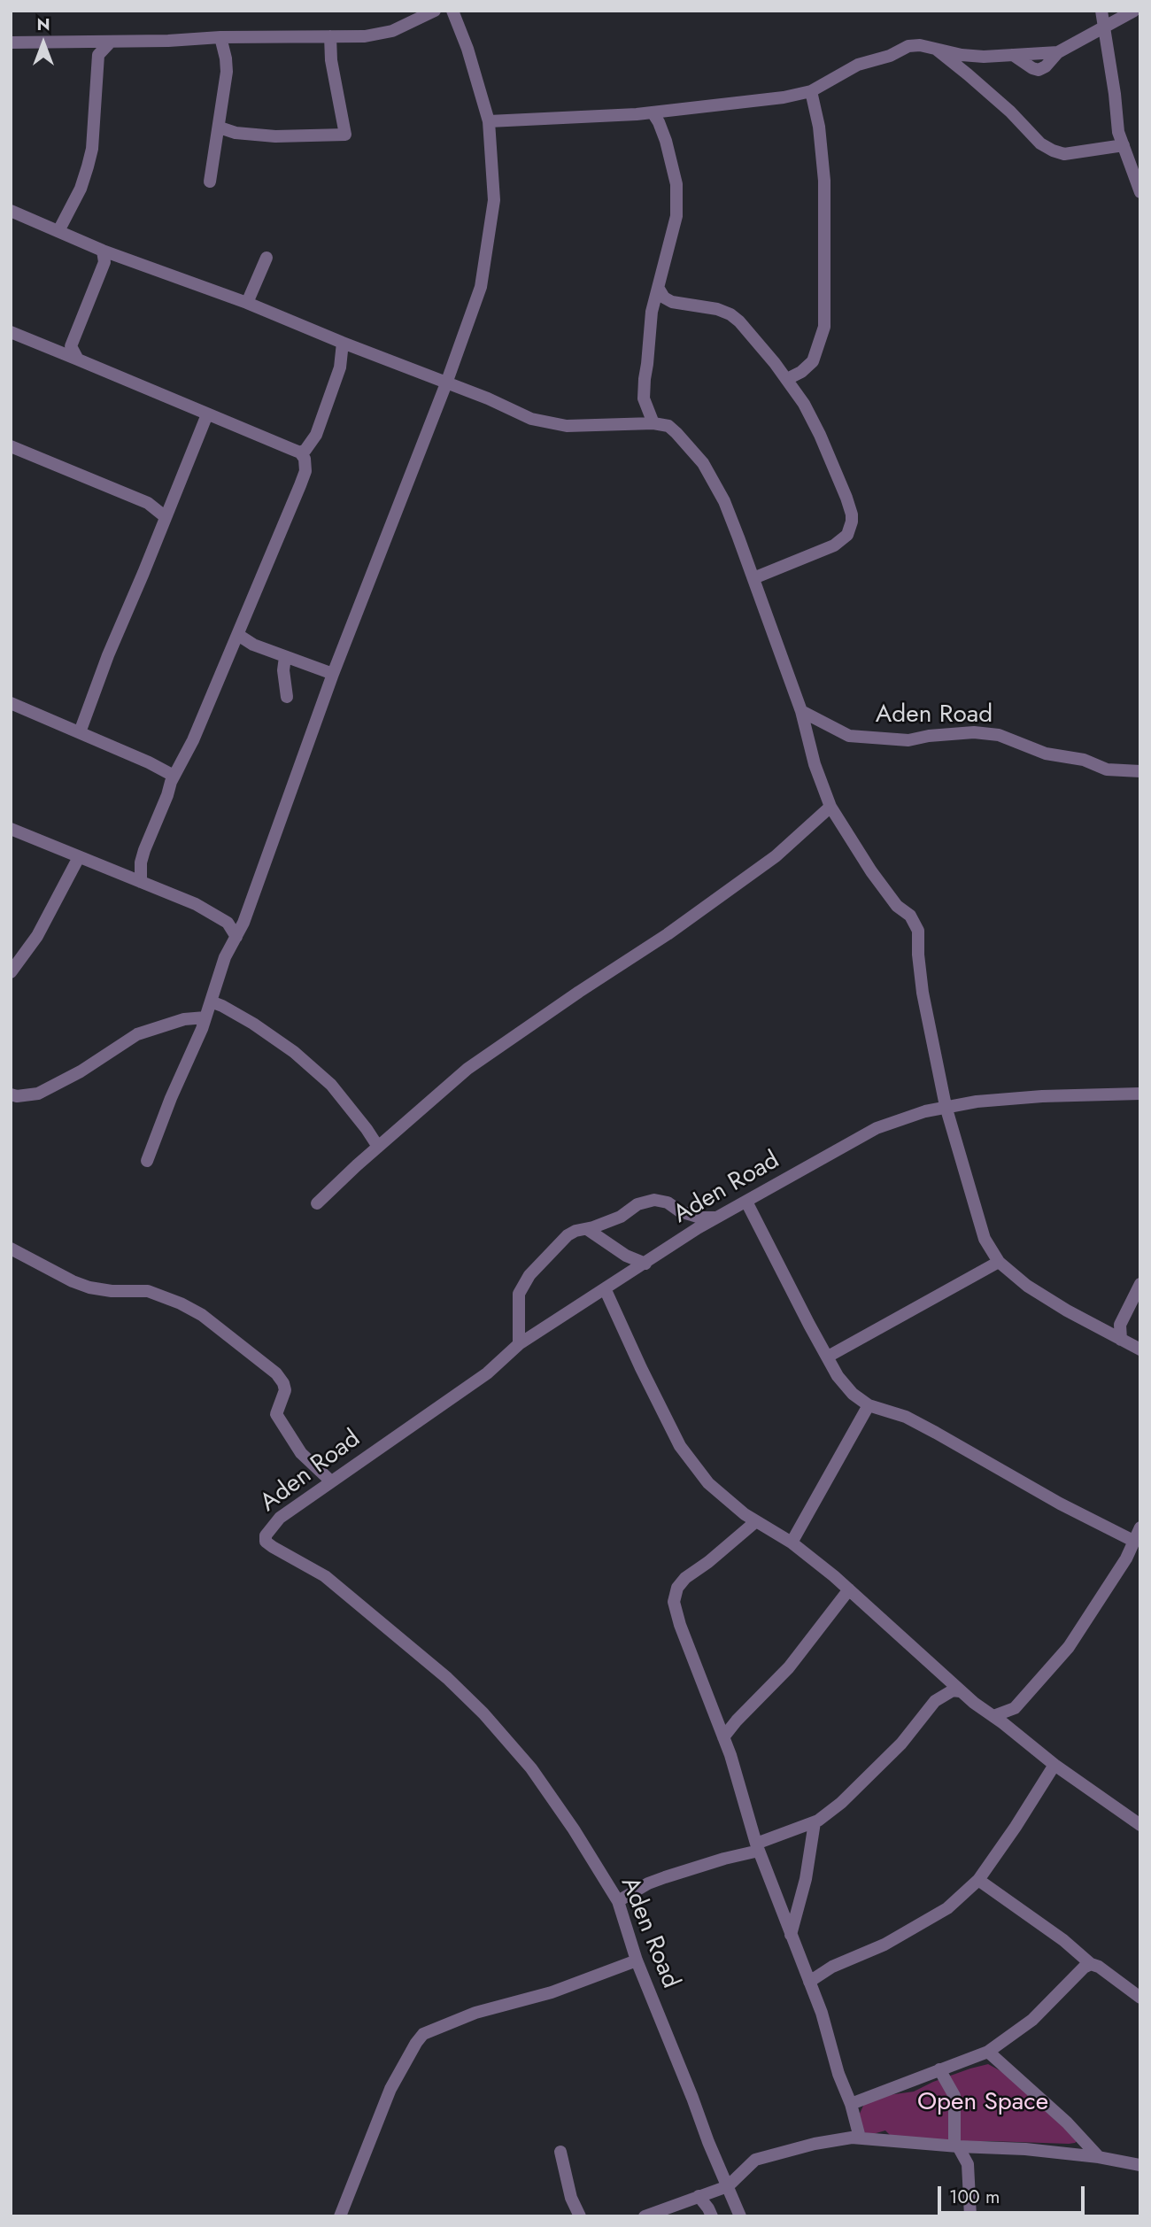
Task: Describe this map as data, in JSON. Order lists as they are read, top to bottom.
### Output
{
  "streets": {
    "street": ["Aden Road"]
  },
  "parks": ["Open Space"],
  "scale_bar": "100 m",
  "north": "top"
}
